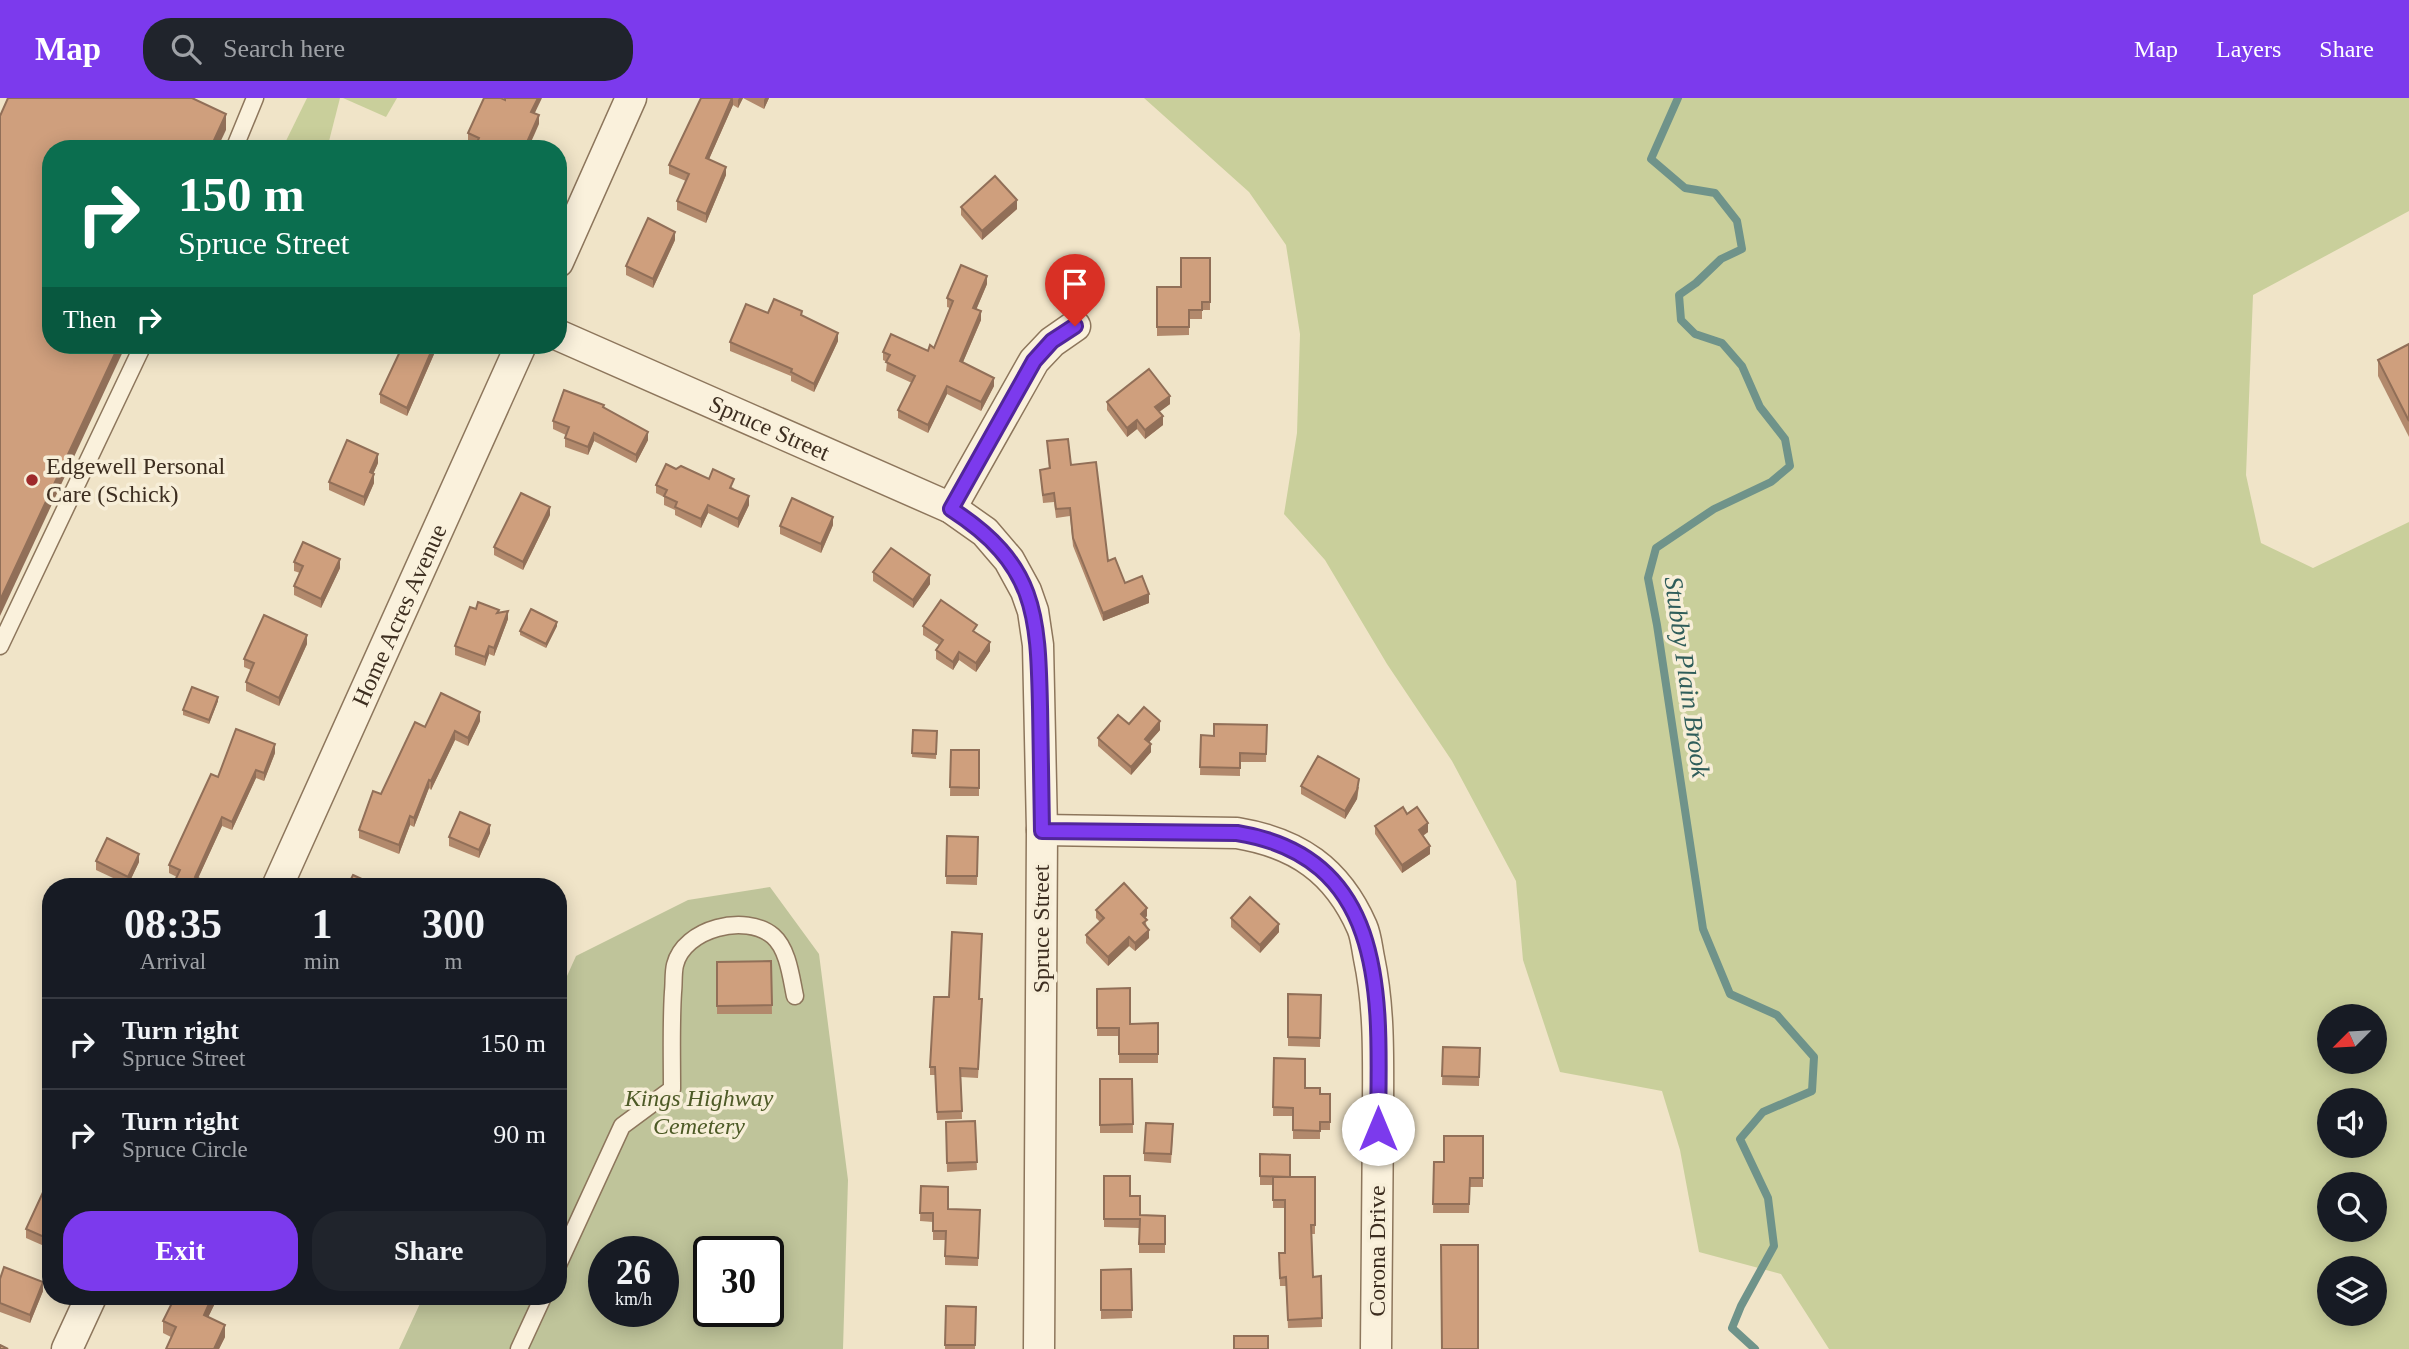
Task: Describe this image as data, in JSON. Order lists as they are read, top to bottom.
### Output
{
  "streets": {
    "street": ["Spruce Street", "Home Acres Avenue", "Corona Drive"]
  },
  "crossings": [
    ["Spruce Street", "Corona Drive"]
  ],
  "water": ["Stubby Plain Brook"],
  "parks": ["Kings Highway Cemetery"],
  "places": ["Edgewell Personal Care (Schick)"],
  "north": "bottom left",
  "page": {
    "header": "Map",
    "search": "Search here",
    "nav": ["Map", "Layers", "Share"],
    "turn": ["150 m", "Spruce Street"],
    "then": "Then",
    "eta": [
      "08:35",
      "Arrival",
      "1",
      "min",
      "300",
      "m"
    ],
    "list": [
      {
        "name": "Turn right",
        "note": "Spruce Street",
        "value": "150 m"
      },
      {
        "name": "Turn right",
        "note": "Spruce Circle",
        "value": "90 m"
      }
    ],
    "buttons": ["Exit", "Share"],
    "speed": "26 km/h",
    "limit": "30"
  }
}
